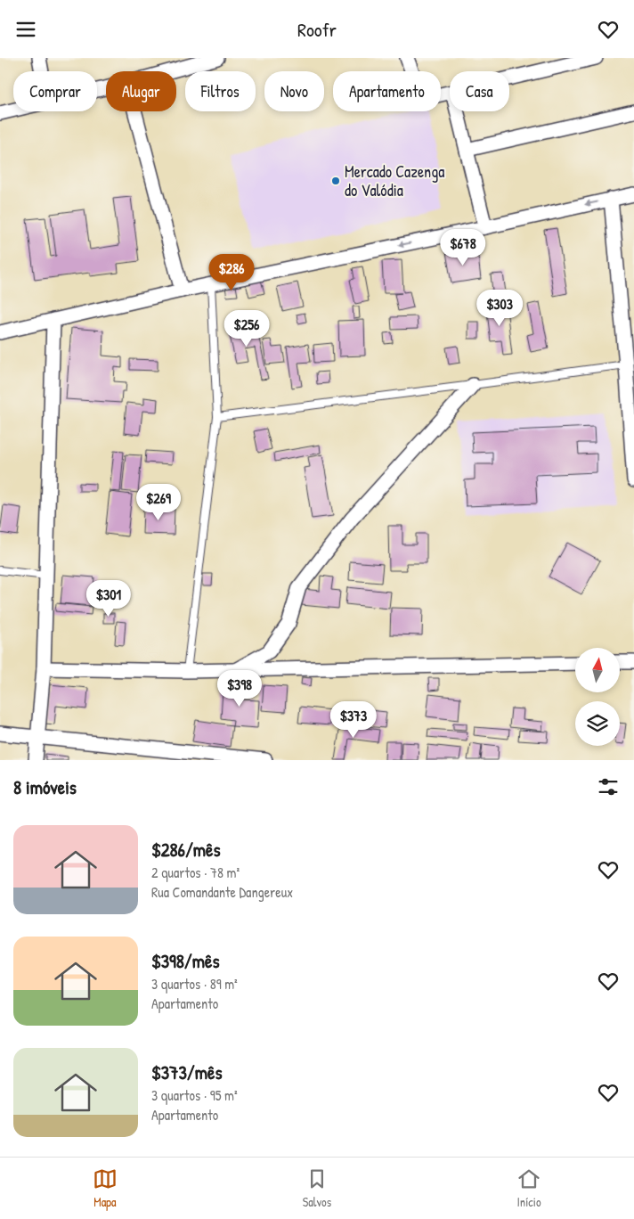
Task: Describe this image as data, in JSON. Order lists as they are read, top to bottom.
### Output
{
  "places": ["Mercado Cazenga do Valódia"],
  "north": "top",
  "page": {
    "header": "Roofr",
    "chip": [
      "Comprar",
      "Alugar",
      "Filtros",
      "Novo",
      "Apartamento",
      "Casa"
    ],
    "price": [
      "$678",
      "$286",
      "$303",
      "$256",
      "$269",
      "$301",
      "$398",
      "$373"
    ],
    "heading": "8 imóveis",
    "list": [
      {
        "name": "$286/mês",
        "note": "2 quartos · 78 m² · Rua Comandante Dangereux"
      },
      {
        "name": "$398/mês",
        "note": "3 quartos · 89 m² · Apartamento"
      },
      {
        "name": "$373/mês",
        "note": "3 quartos · 95 m² · Apartamento"
      }
    ],
    "tabs": ["Mapa", "Salvos", "Início"]
  }
}
